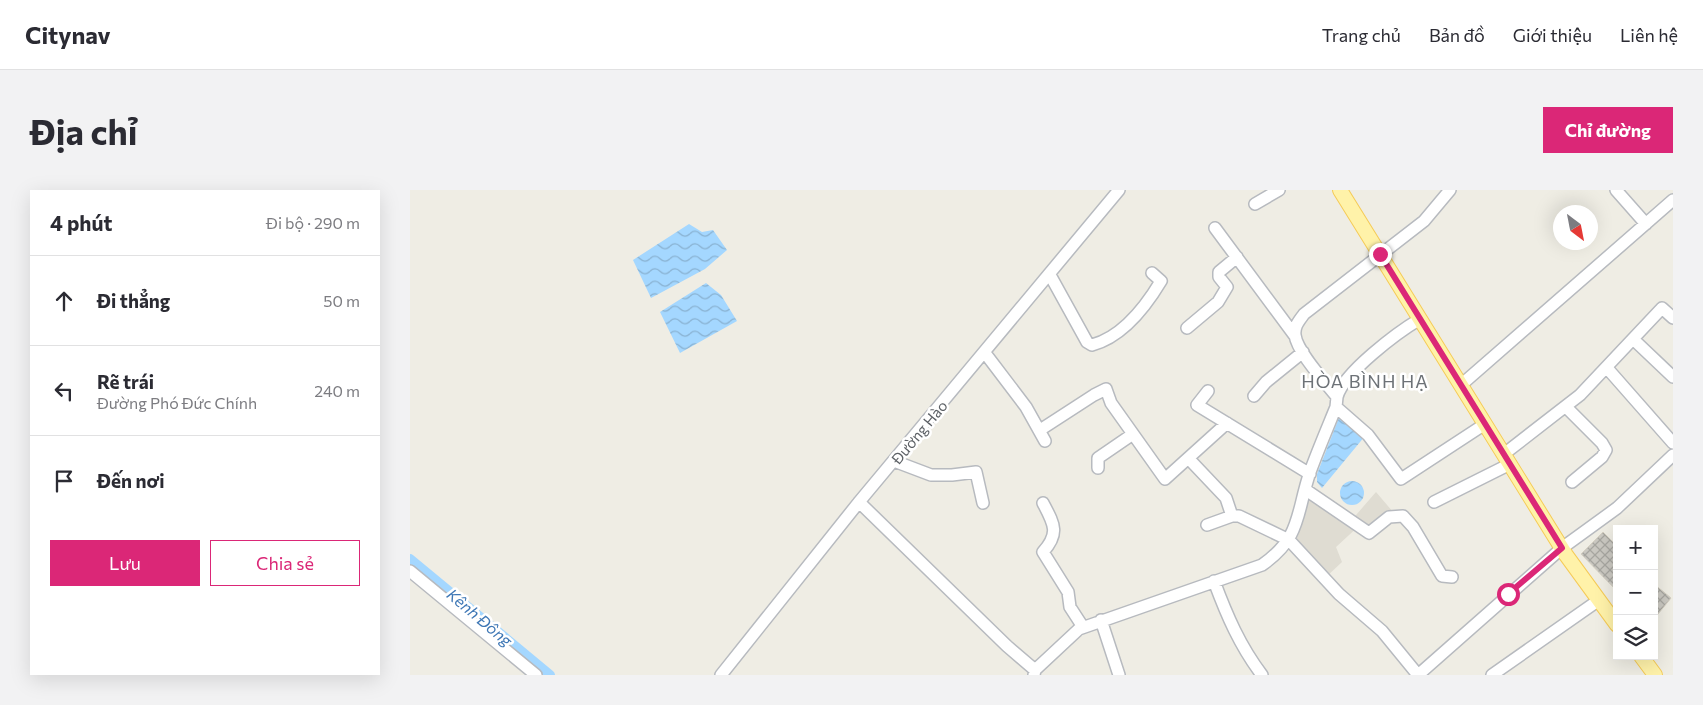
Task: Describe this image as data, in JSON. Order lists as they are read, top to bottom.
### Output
{
  "streets": {
    "street": ["Đường Hào"]
  },
  "districts": ["HÒA BÌNH HẠ"],
  "water": ["Kênh Đông"],
  "north": "bottom right",
  "page": {
    "header": "Citynav",
    "nav": [
      "Trang chủ",
      "Bản đồ",
      "Giới thiệu",
      "Liên hệ"
    ],
    "buttons": [
      "Chỉ đường",
      ["Lưu", "Chia sẻ"]
    ],
    "title": "Địa chỉ",
    "heading": ["4 phút", "Đi bộ · 290 m"],
    "list": [
      ["Đi thẳng", "50 m"],
      ["Rẽ trái", "Đường Phó Đức Chính", "240 m"],
      "Đến nơi"
    ],
    "map_buttons": ["+", "−"]
  }
}
